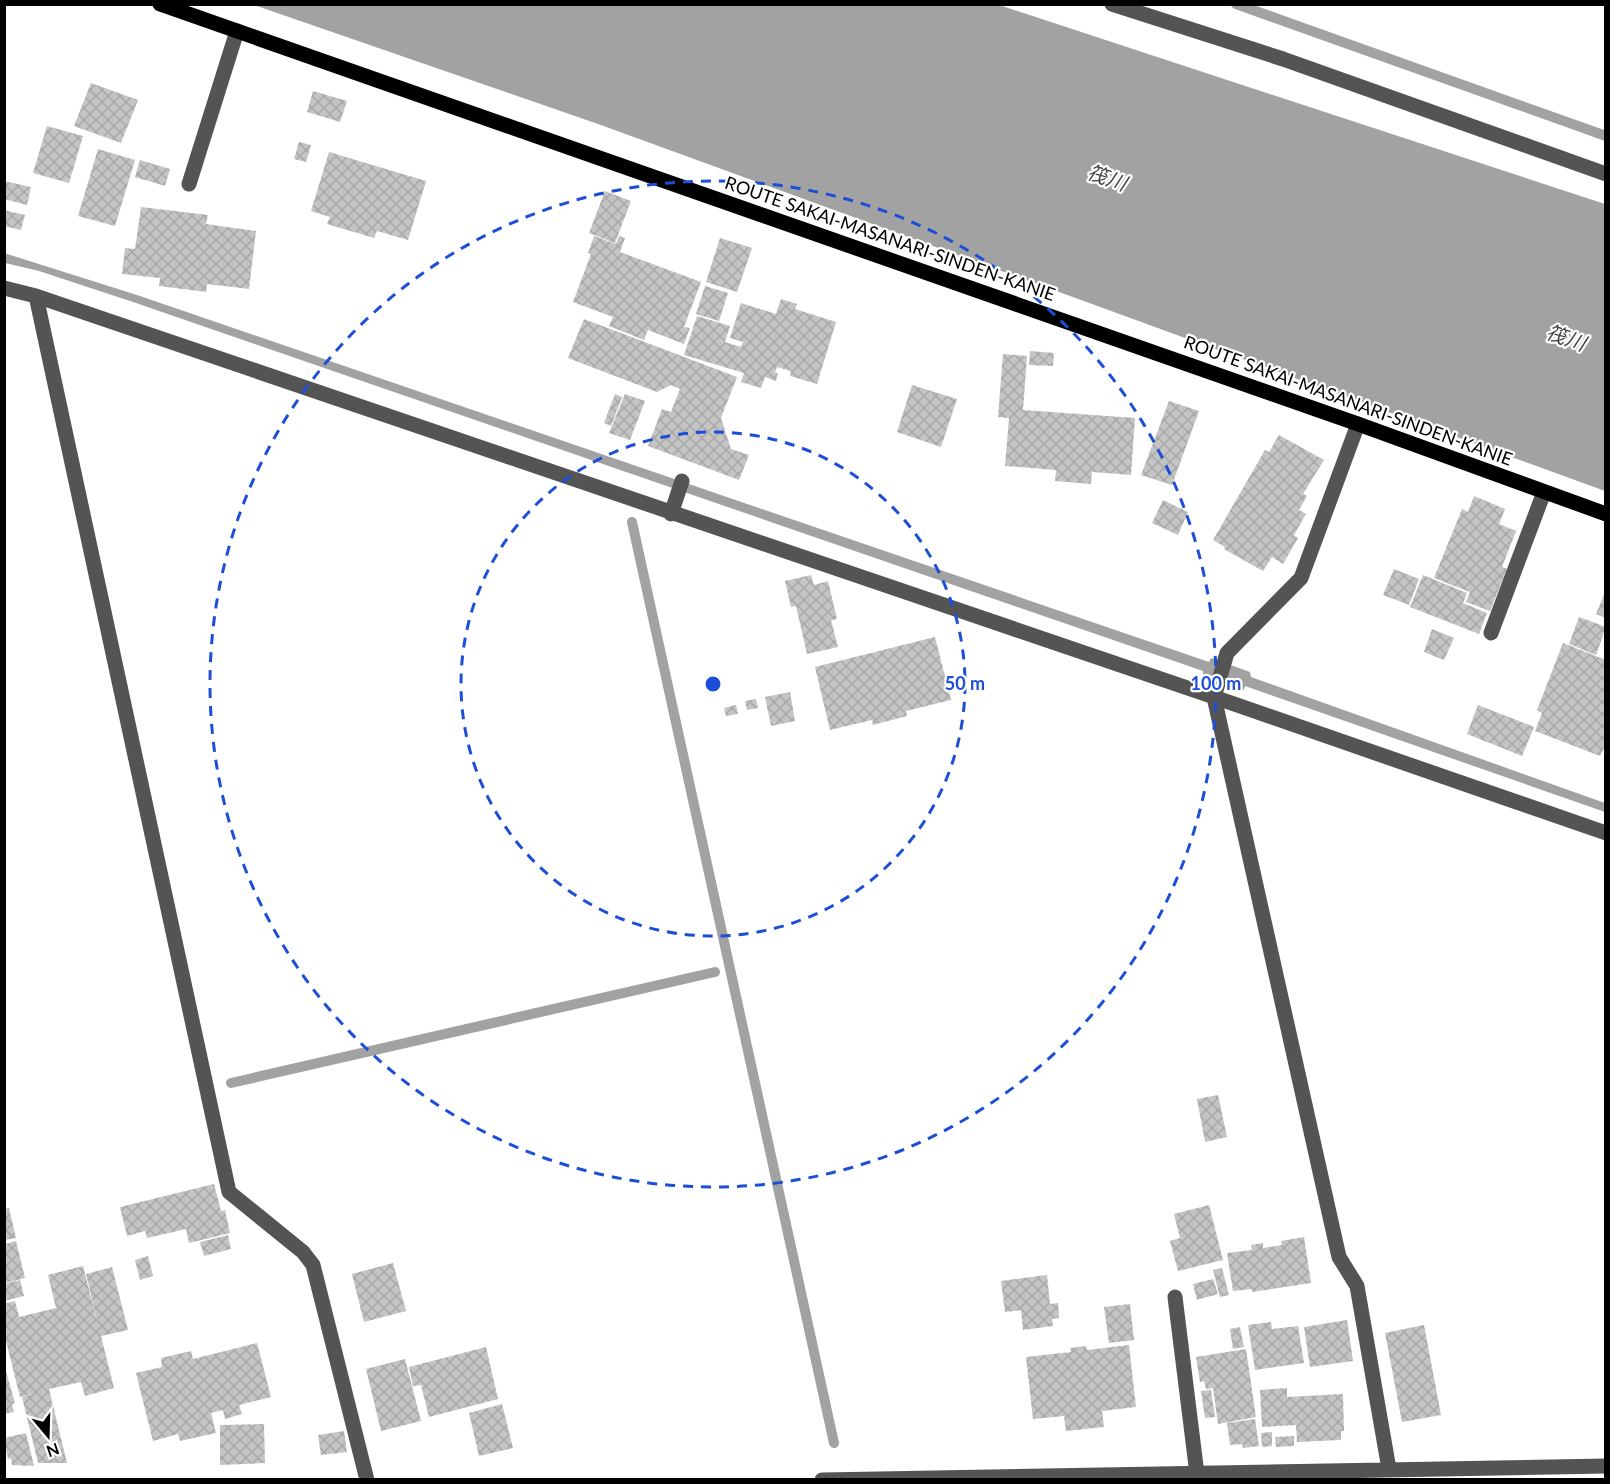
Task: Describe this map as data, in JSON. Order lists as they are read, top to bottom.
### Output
{
  "streets": {
    "main road": ["ROUTE SAKAI-MASANARI-SINDEN-KANIE"]
  },
  "water": ["筏川"],
  "north": "bottom",
  "rings": ["50 m", "100 m"]
}
